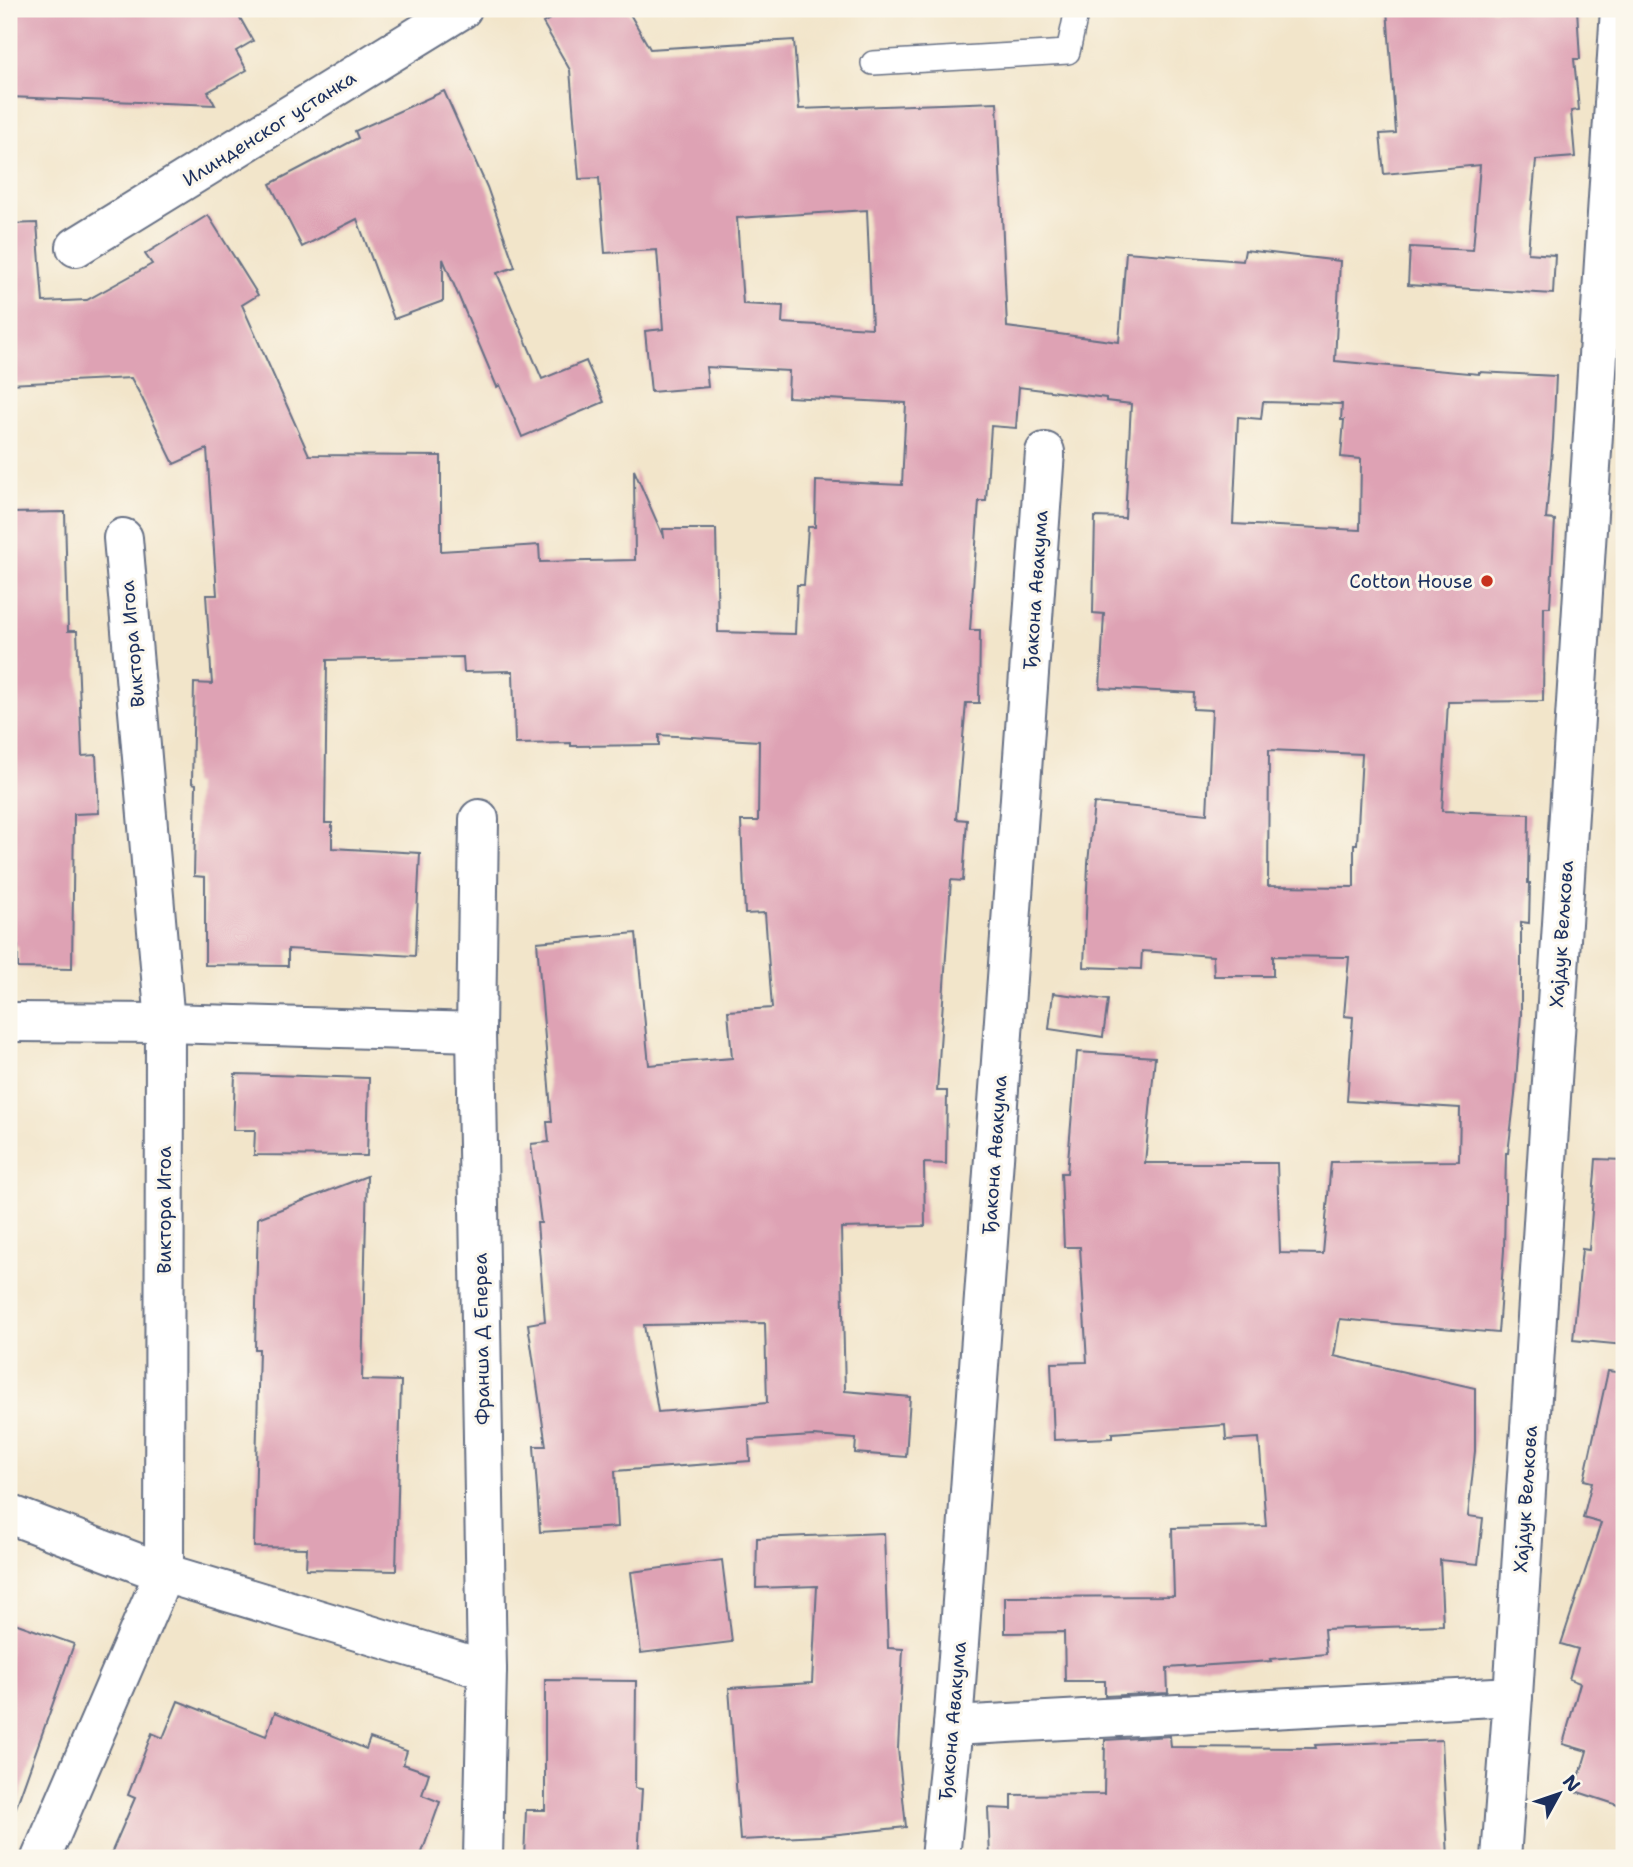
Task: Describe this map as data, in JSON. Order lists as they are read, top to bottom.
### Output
{
  "streets": {
    "street": [
      "Илинденског устанка",
      "Ђакона Авакума",
      "Виктора Игоа",
      "Хајдук Вељкова",
      "Франша Д Епереа"
    ]
  },
  "places": ["Cotton House"],
  "north": "top right"
}
